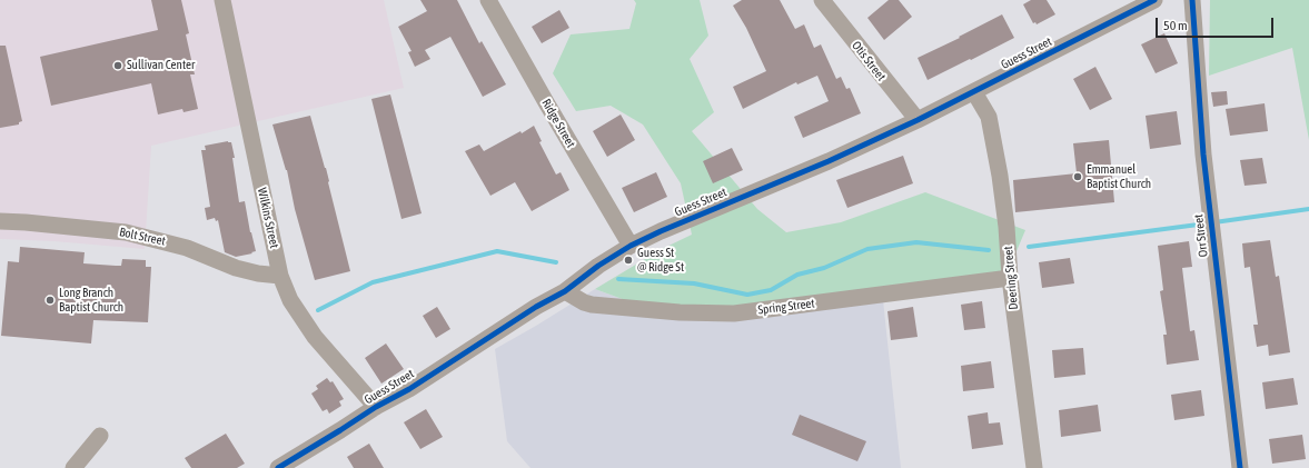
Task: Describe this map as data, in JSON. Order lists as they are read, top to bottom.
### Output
{
  "streets": {
    "street": [
      "Guess Street",
      "Otis Street",
      "Ridge Street",
      "Wilkins Street",
      "Orr Street",
      "Bolt Street",
      "Deering Street",
      "Spring Street"
    ]
  },
  "crossings": [
    ["Guess Street", "Otis Street"],
    ["Guess Street", "Ridge Street"],
    ["Guess Street", "Wilkins Street"],
    ["Guess Street", "Deering Street"],
    ["Guess Street", "Spring Street"],
    ["Wilkins Street", "Bolt Street"],
    ["Deering Street", "Spring Street"]
  ],
  "places": [
    "Sullivan Center",
    "Emmanuel Baptist Church",
    "Guess St @ Ridge St",
    "Long Branch Baptist Church"
  ],
  "scale_bar": "50 m"
}
